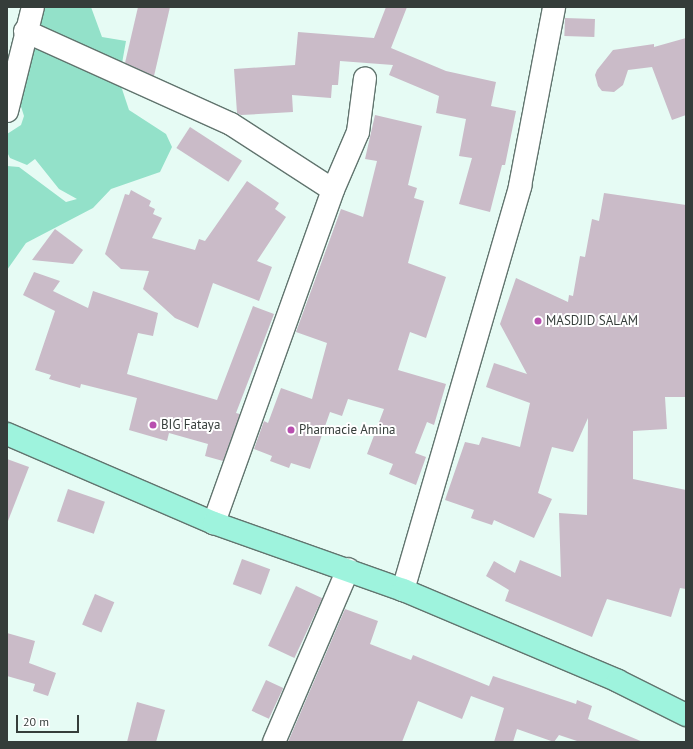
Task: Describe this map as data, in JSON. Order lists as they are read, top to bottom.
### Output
{
  "places": ["MASDJID SALAM", "BIG Fataya", "Pharmacie Amina"],
  "scale_bar": "20 m"
}
